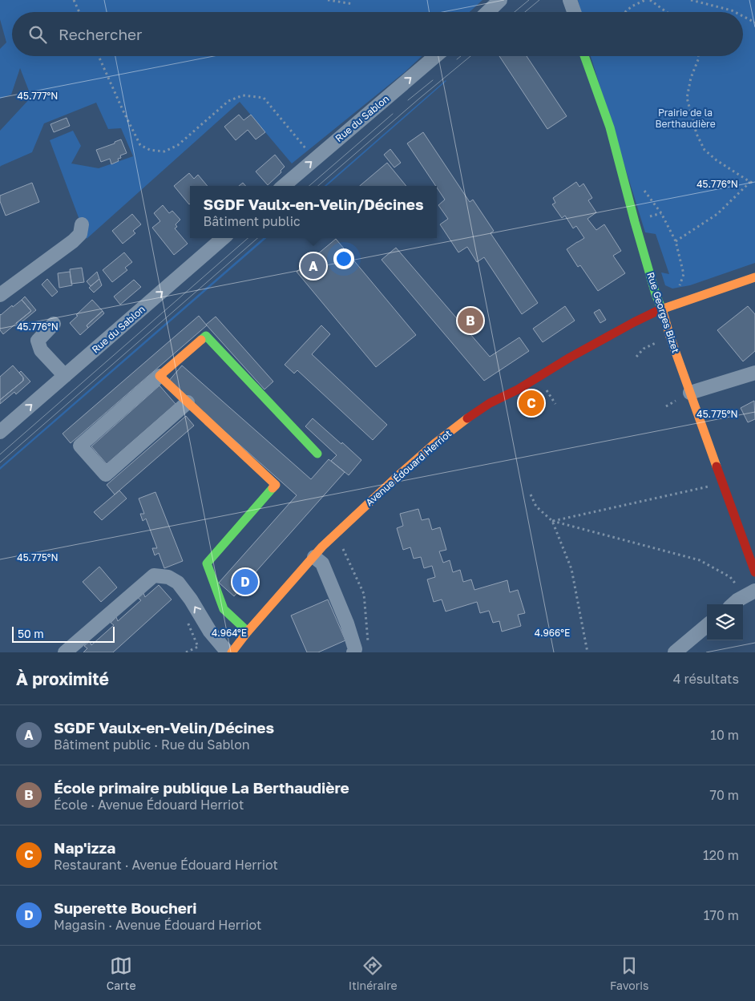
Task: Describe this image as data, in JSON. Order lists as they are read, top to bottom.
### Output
{
  "streets": {
    "street": ["Rue du Sablon", "Rue Georges Bizet", "Avenue Édouard Herriot"]
  },
  "crossings": [
    ["Rue Georges Bizet", "Avenue Édouard Herriot"]
  ],
  "one_way": ["Rue du Sablon"],
  "parks": ["Prairie de la Berthaudière"],
  "scale_bar": "50 m",
  "page": {
    "search": "Rechercher",
    "popup": ["SGDF Vaulx-en-Velin/Décines", "Bâtiment public"],
    "pins": [
      "A",
      "B",
      "C",
      "D"
    ],
    "scale": "50 m",
    "heading": ["À proximité", "4 résultats"],
    "list": [
      {
        "mark": "A",
        "name": "SGDF Vaulx-en-Velin/Décines",
        "note": "Bâtiment public · Rue du Sablon",
        "value": "10 m"
      },
      {
        "mark": "B",
        "name": "École primaire publique La Berthaudière",
        "note": "École · Avenue Édouard Herriot",
        "value": "70 m"
      },
      {
        "mark": "C",
        "name": "Nap'izza",
        "note": "Restaurant · Avenue Édouard Herriot",
        "value": "120 m"
      },
      {
        "mark": "D",
        "name": "Superette Boucheri",
        "note": "Magasin · Avenue Édouard Herriot",
        "value": "170 m"
      }
    ],
    "nav": ["Carte", "Itinéraire", "Favoris"]
  },
  "coordinates": [
    "45.777°N",
    "45.776°N",
    "45.775°N",
    "4.964°E",
    "4.966°E"
  ]
}
